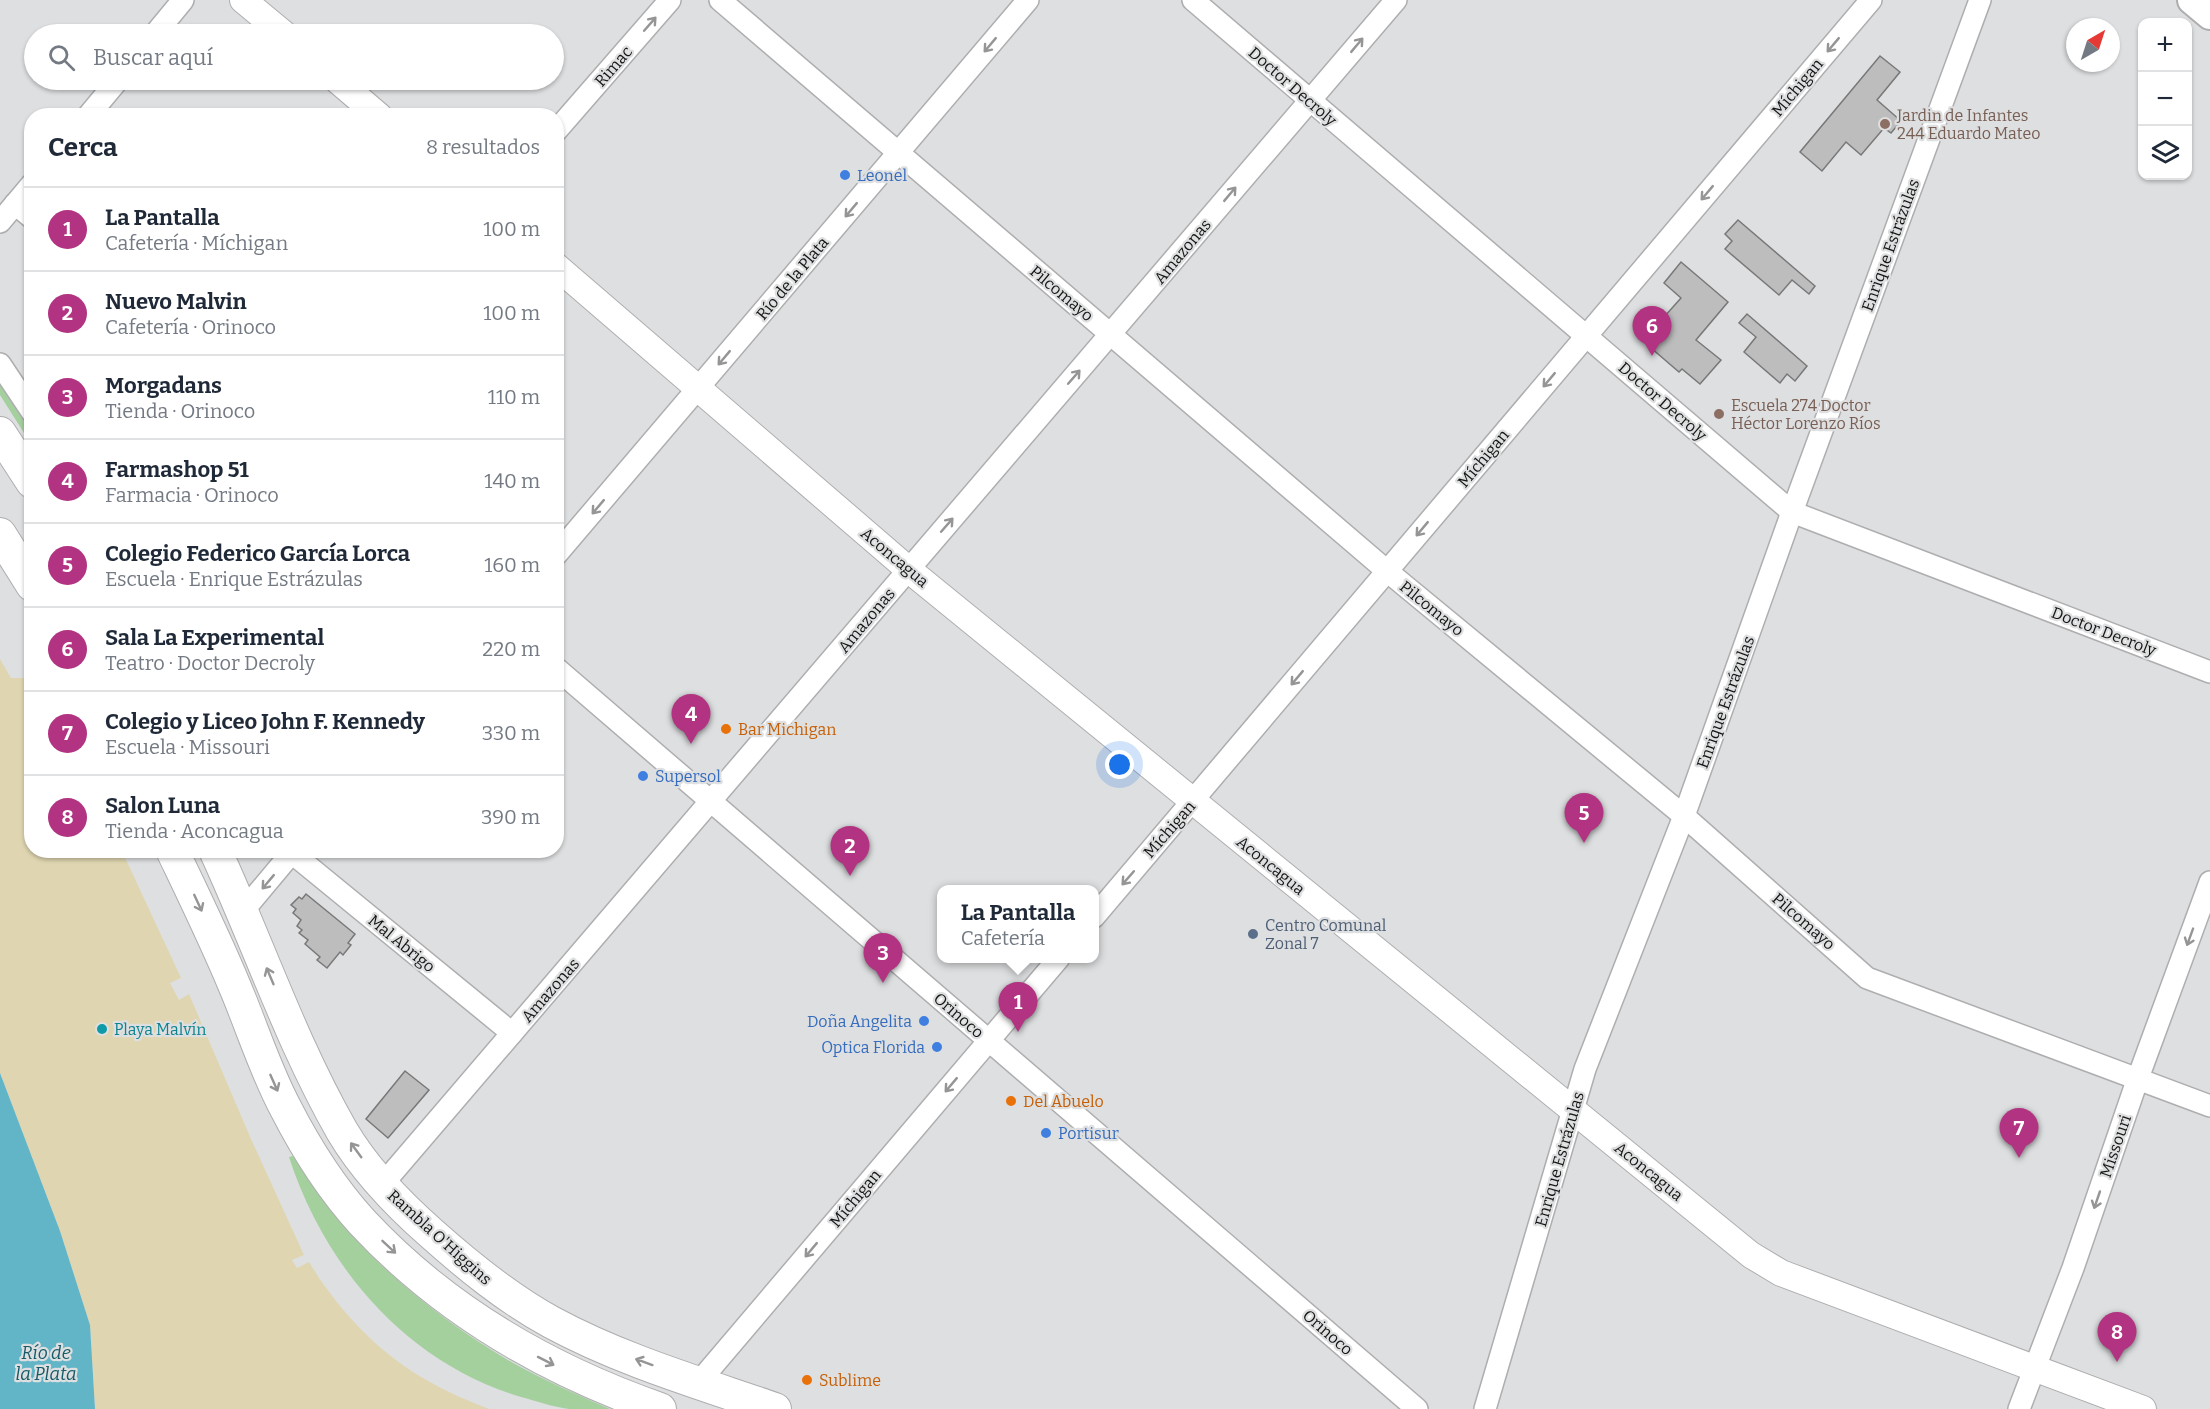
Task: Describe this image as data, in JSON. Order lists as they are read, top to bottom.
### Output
{
  "streets": {
    "main road": ["Rambla O'Higgins"],
    "street": [
      "Rimac",
      "Doctor Decroly",
      "Míchigan",
      "Enrique Estrázulas",
      "Amazonas",
      "Río de la Plata",
      "Pilcomayo",
      "Aconcagua",
      "Mal Abrigo",
      "Orinoco",
      "Missouri"
    ]
  },
  "crossings": [
    ["Doctor Decroly", "Míchigan"],
    ["Doctor Decroly", "Enrique Estrázulas"],
    ["Doctor Decroly", "Amazonas"],
    ["Míchigan", "Pilcomayo"],
    ["Míchigan", "Aconcagua"],
    ["Míchigan", "Orinoco"],
    ["Míchigan", "Rambla O'Higgins"],
    ["Enrique Estrázulas", "Pilcomayo"],
    ["Enrique Estrázulas", "Aconcagua"],
    ["Amazonas", "Pilcomayo"],
    ["Amazonas", "Aconcagua"],
    ["Amazonas", "Mal Abrigo"],
    ["Amazonas", "Orinoco"],
    ["Amazonas", "Rambla O'Higgins"],
    ["Río de la Plata", "Pilcomayo"],
    ["Río de la Plata", "Aconcagua"],
    ["Pilcomayo", "Missouri"],
    ["Aconcagua", "Missouri"]
  ],
  "one_way": [
    "Rimac",
    "Míchigan",
    "Amazonas",
    "Río de la Plata",
    "Missouri"
  ],
  "water": ["Río de la Plata"],
  "places": [
    "Jardin de Infantes 244 Eduardo Mateo",
    "Leonel",
    "Escuela 274 Doctor Héctor Lorenzo Ríos",
    "Bar Michigan",
    "Supersol",
    "Centro Comunal Zonal 7",
    "Doña Angelita",
    "Playa Malvín",
    "Optica Florida",
    "Del Abuelo",
    "Portisur",
    "Sublime"
  ],
  "north": "top right",
  "page": {
    "map_buttons": ["+", "−"],
    "search": "Buscar aquí",
    "heading": ["Cerca", "8 resultados"],
    "list": [
      {
        "mark": "1",
        "name": "La Pantalla",
        "note": "Cafetería · Míchigan",
        "value": "100 m"
      },
      {
        "mark": "2",
        "name": "Nuevo Malvin",
        "note": "Cafetería · Orinoco",
        "value": "100 m"
      },
      {
        "mark": "3",
        "name": "Morgadans",
        "note": "Tienda · Orinoco",
        "value": "110 m"
      },
      {
        "mark": "4",
        "name": "Farmashop 51",
        "note": "Farmacia · Orinoco",
        "value": "140 m"
      },
      {
        "mark": "5",
        "name": "Colegio Federico García Lorca",
        "note": "Escuela · Enrique Estrázulas",
        "value": "160 m"
      },
      {
        "mark": "6",
        "name": "Sala La Experimental",
        "note": "Teatro · Doctor Decroly",
        "value": "220 m"
      },
      {
        "mark": "7",
        "name": "Colegio y Liceo John F. Kennedy",
        "note": "Escuela · Missouri",
        "value": "330 m"
      },
      {
        "mark": "8",
        "name": "Salon Luna",
        "note": "Tienda · Aconcagua",
        "value": "390 m"
      }
    ],
    "pins": [
      "6",
      "4",
      "5",
      "2",
      "3",
      "1",
      "7",
      "8"
    ],
    "popup": ["La Pantalla", "Cafetería"]
  }
}
